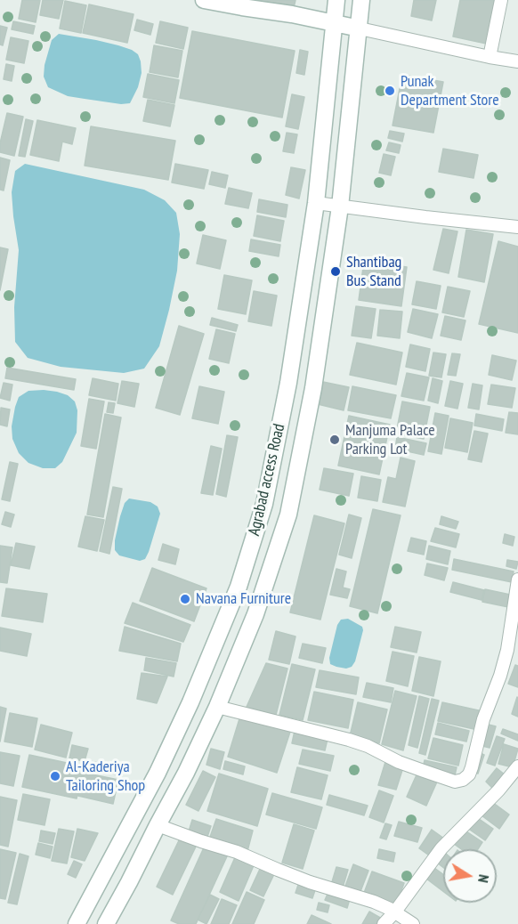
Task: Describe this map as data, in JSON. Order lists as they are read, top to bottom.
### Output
{
  "streets": {
    "main road": ["Agrabad access Road"]
  },
  "places": [
    "Punak Department Store",
    "Shantibag Bus Stand",
    "Manjuma Palace Parking Lot",
    "Navana Furniture",
    "Al-Kaderiya Tailoring Shop"
  ],
  "north": "right"
}
